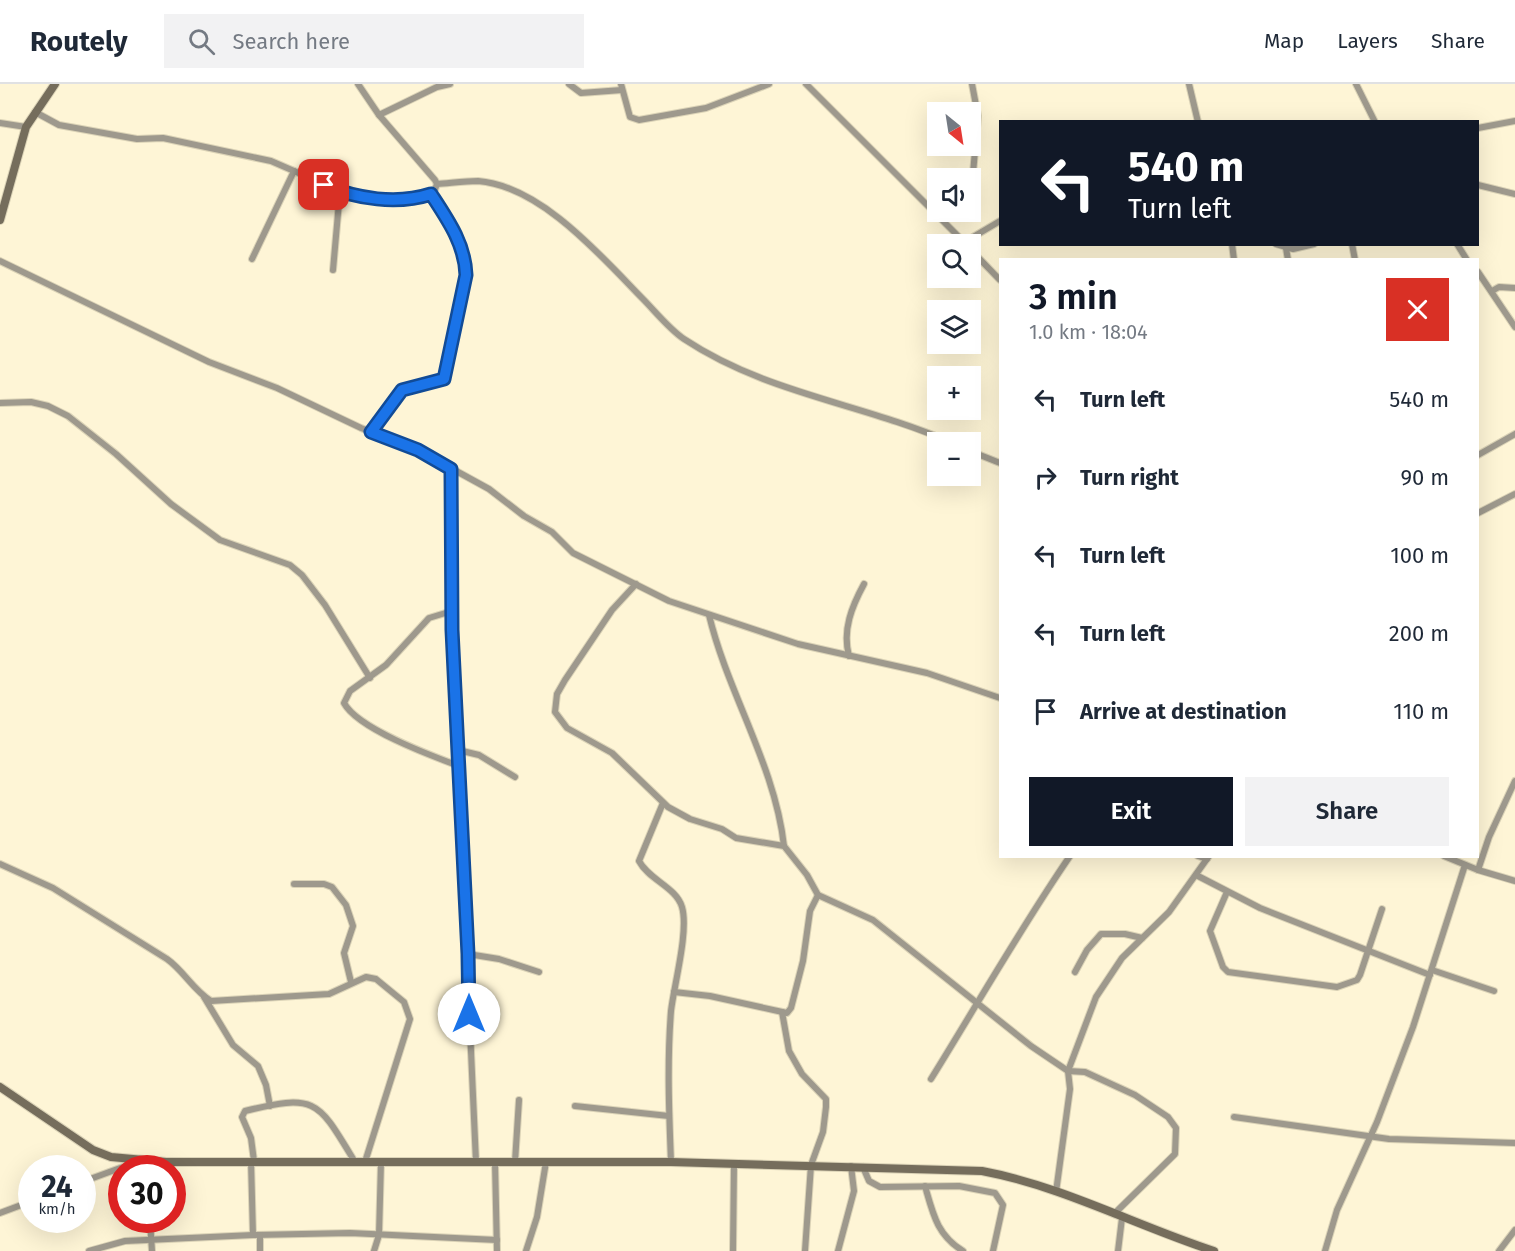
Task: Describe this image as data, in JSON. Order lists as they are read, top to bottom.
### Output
{
  "north": "bottom right",
  "page": {
    "header": "Routely",
    "search": "Search here",
    "nav": ["Map", "Layers", "Share"],
    "map_buttons": ["+", "−"],
    "turn": ["540 m", "Turn left"],
    "heading": ["3 min", "1.0 km · 18:04"],
    "list": [
      {
        "name": "Turn left",
        "value": "540 m"
      },
      {
        "name": "Turn right",
        "value": "90 m"
      },
      {
        "name": "Turn left",
        "value": "100 m"
      },
      {
        "name": "Turn left",
        "value": "200 m"
      },
      {
        "name": "Arrive at destination",
        "value": "110 m"
      }
    ],
    "buttons": ["Exit", "Share"],
    "speed": "24 km/h",
    "limit": "30"
  }
}
